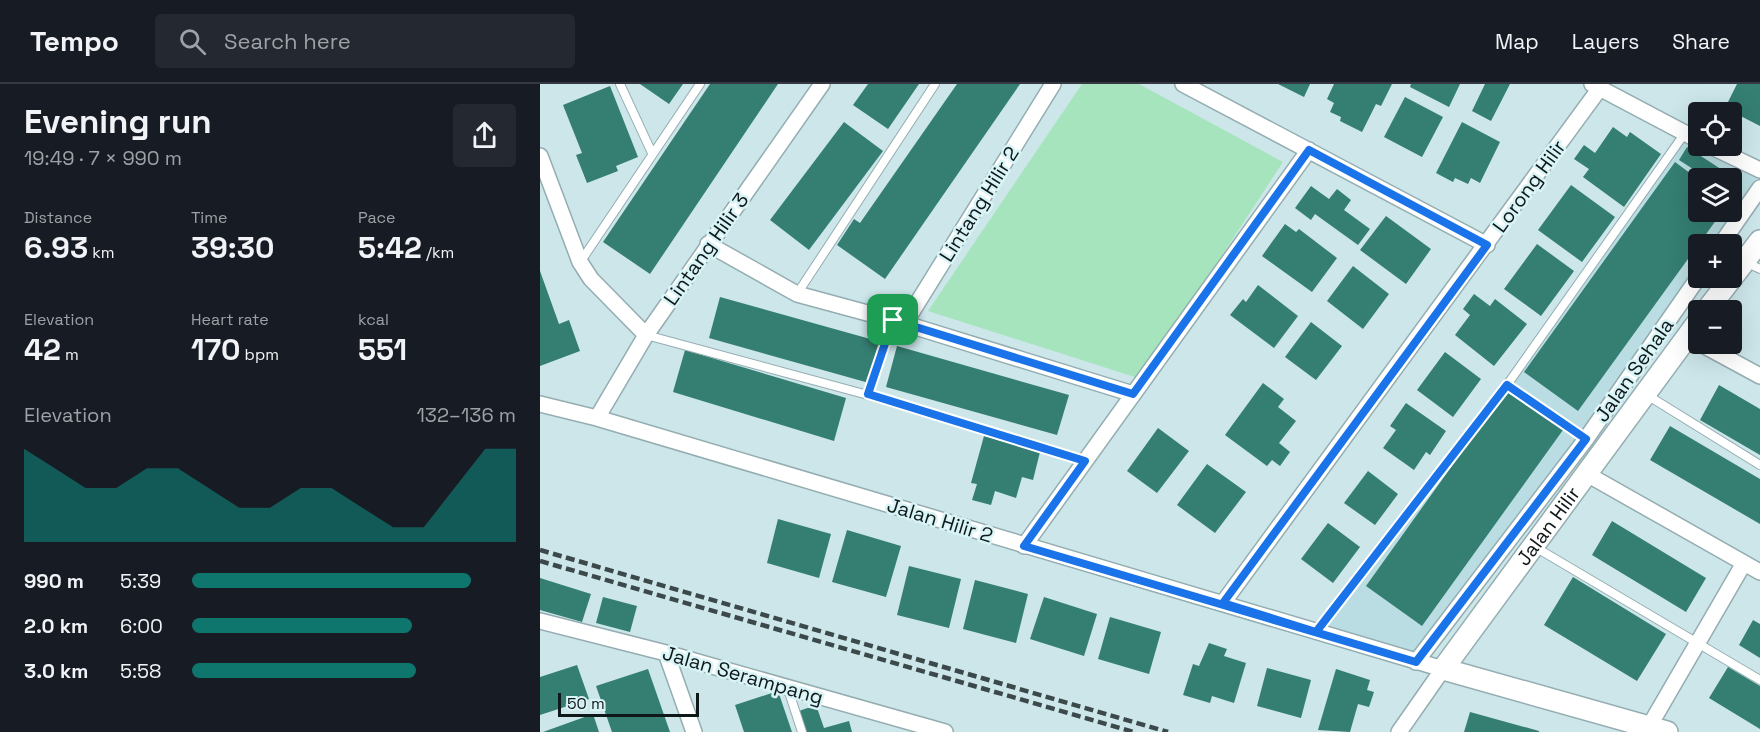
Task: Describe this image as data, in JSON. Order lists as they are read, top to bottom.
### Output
{
  "streets": {
    "street": [
      "Lorong Hilir",
      "Lintang Hilir 2",
      "Lintang Hilir 3",
      "Jalan Sehala",
      "Jalan Hilir 2",
      "Jalan Hilir",
      "Jalan Serampang"
    ]
  },
  "crossings": [
    ["Lorong Hilir", "Jalan Hilir 2"],
    ["Lintang Hilir 3", "Jalan Hilir 2"],
    ["Jalan Sehala", "Jalan Hilir 2"],
    ["Jalan Hilir 2", "Jalan Hilir"]
  ],
  "scale_bar": "50 m",
  "page": {
    "header": "Tempo",
    "search": "Search here",
    "nav": ["Map", "Layers", "Share"],
    "heading": ["Evening run", "19:49 · 7 × 990 m"],
    "map_buttons": ["+", "−"],
    "stats": [
      ["Distance", "6.93 km"],
      ["Time", "39:30"],
      ["Pace", "5:42 /km"],
      ["Elevation", "42 m"],
      ["Heart rate", "170 bpm"],
      ["kcal", "551"]
    ],
    "chart": ["Elevation", "132–136 m"],
    "list": [
      {
        "name": "990 m",
        "note": "5:39"
      },
      {
        "name": "2.0 km",
        "note": "6:00"
      },
      {
        "name": "3.0 km",
        "note": "5:58"
      }
    ],
    "scale": "50 m"
  }
}
